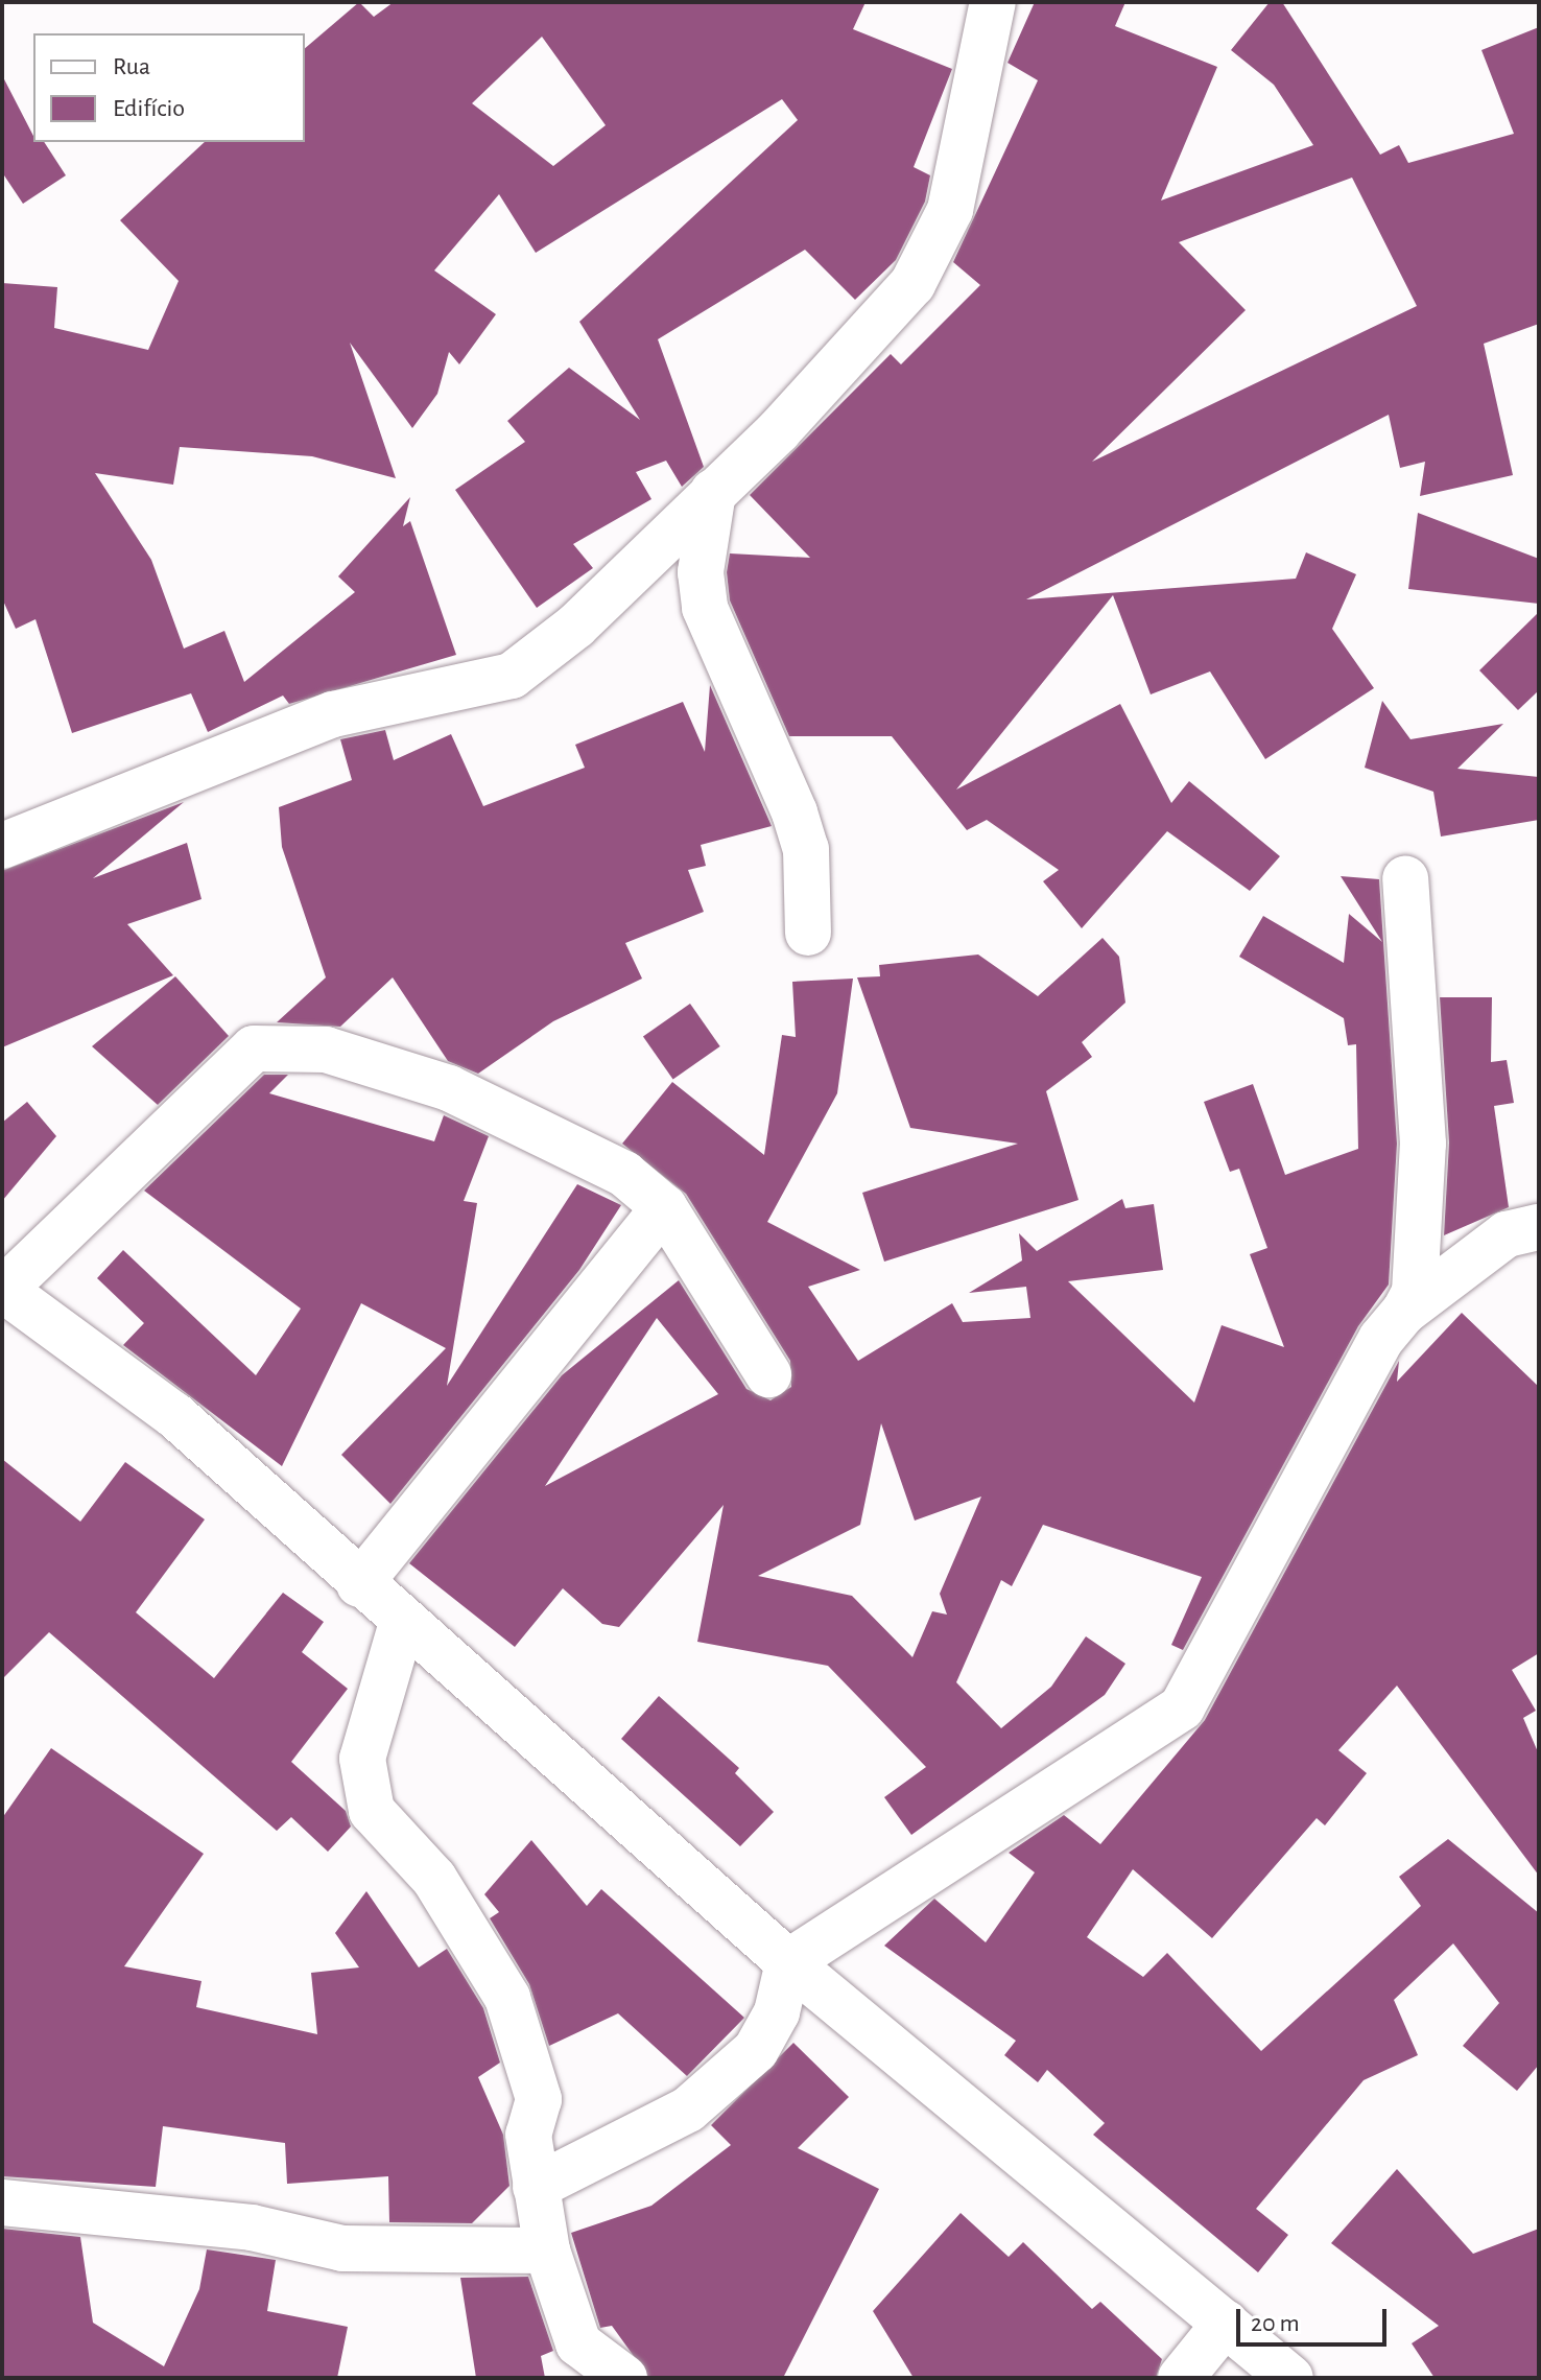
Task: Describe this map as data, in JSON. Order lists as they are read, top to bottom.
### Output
{
  "legend": ["Rua", "Edifício"],
  "scale_bar": "20 m"
}
